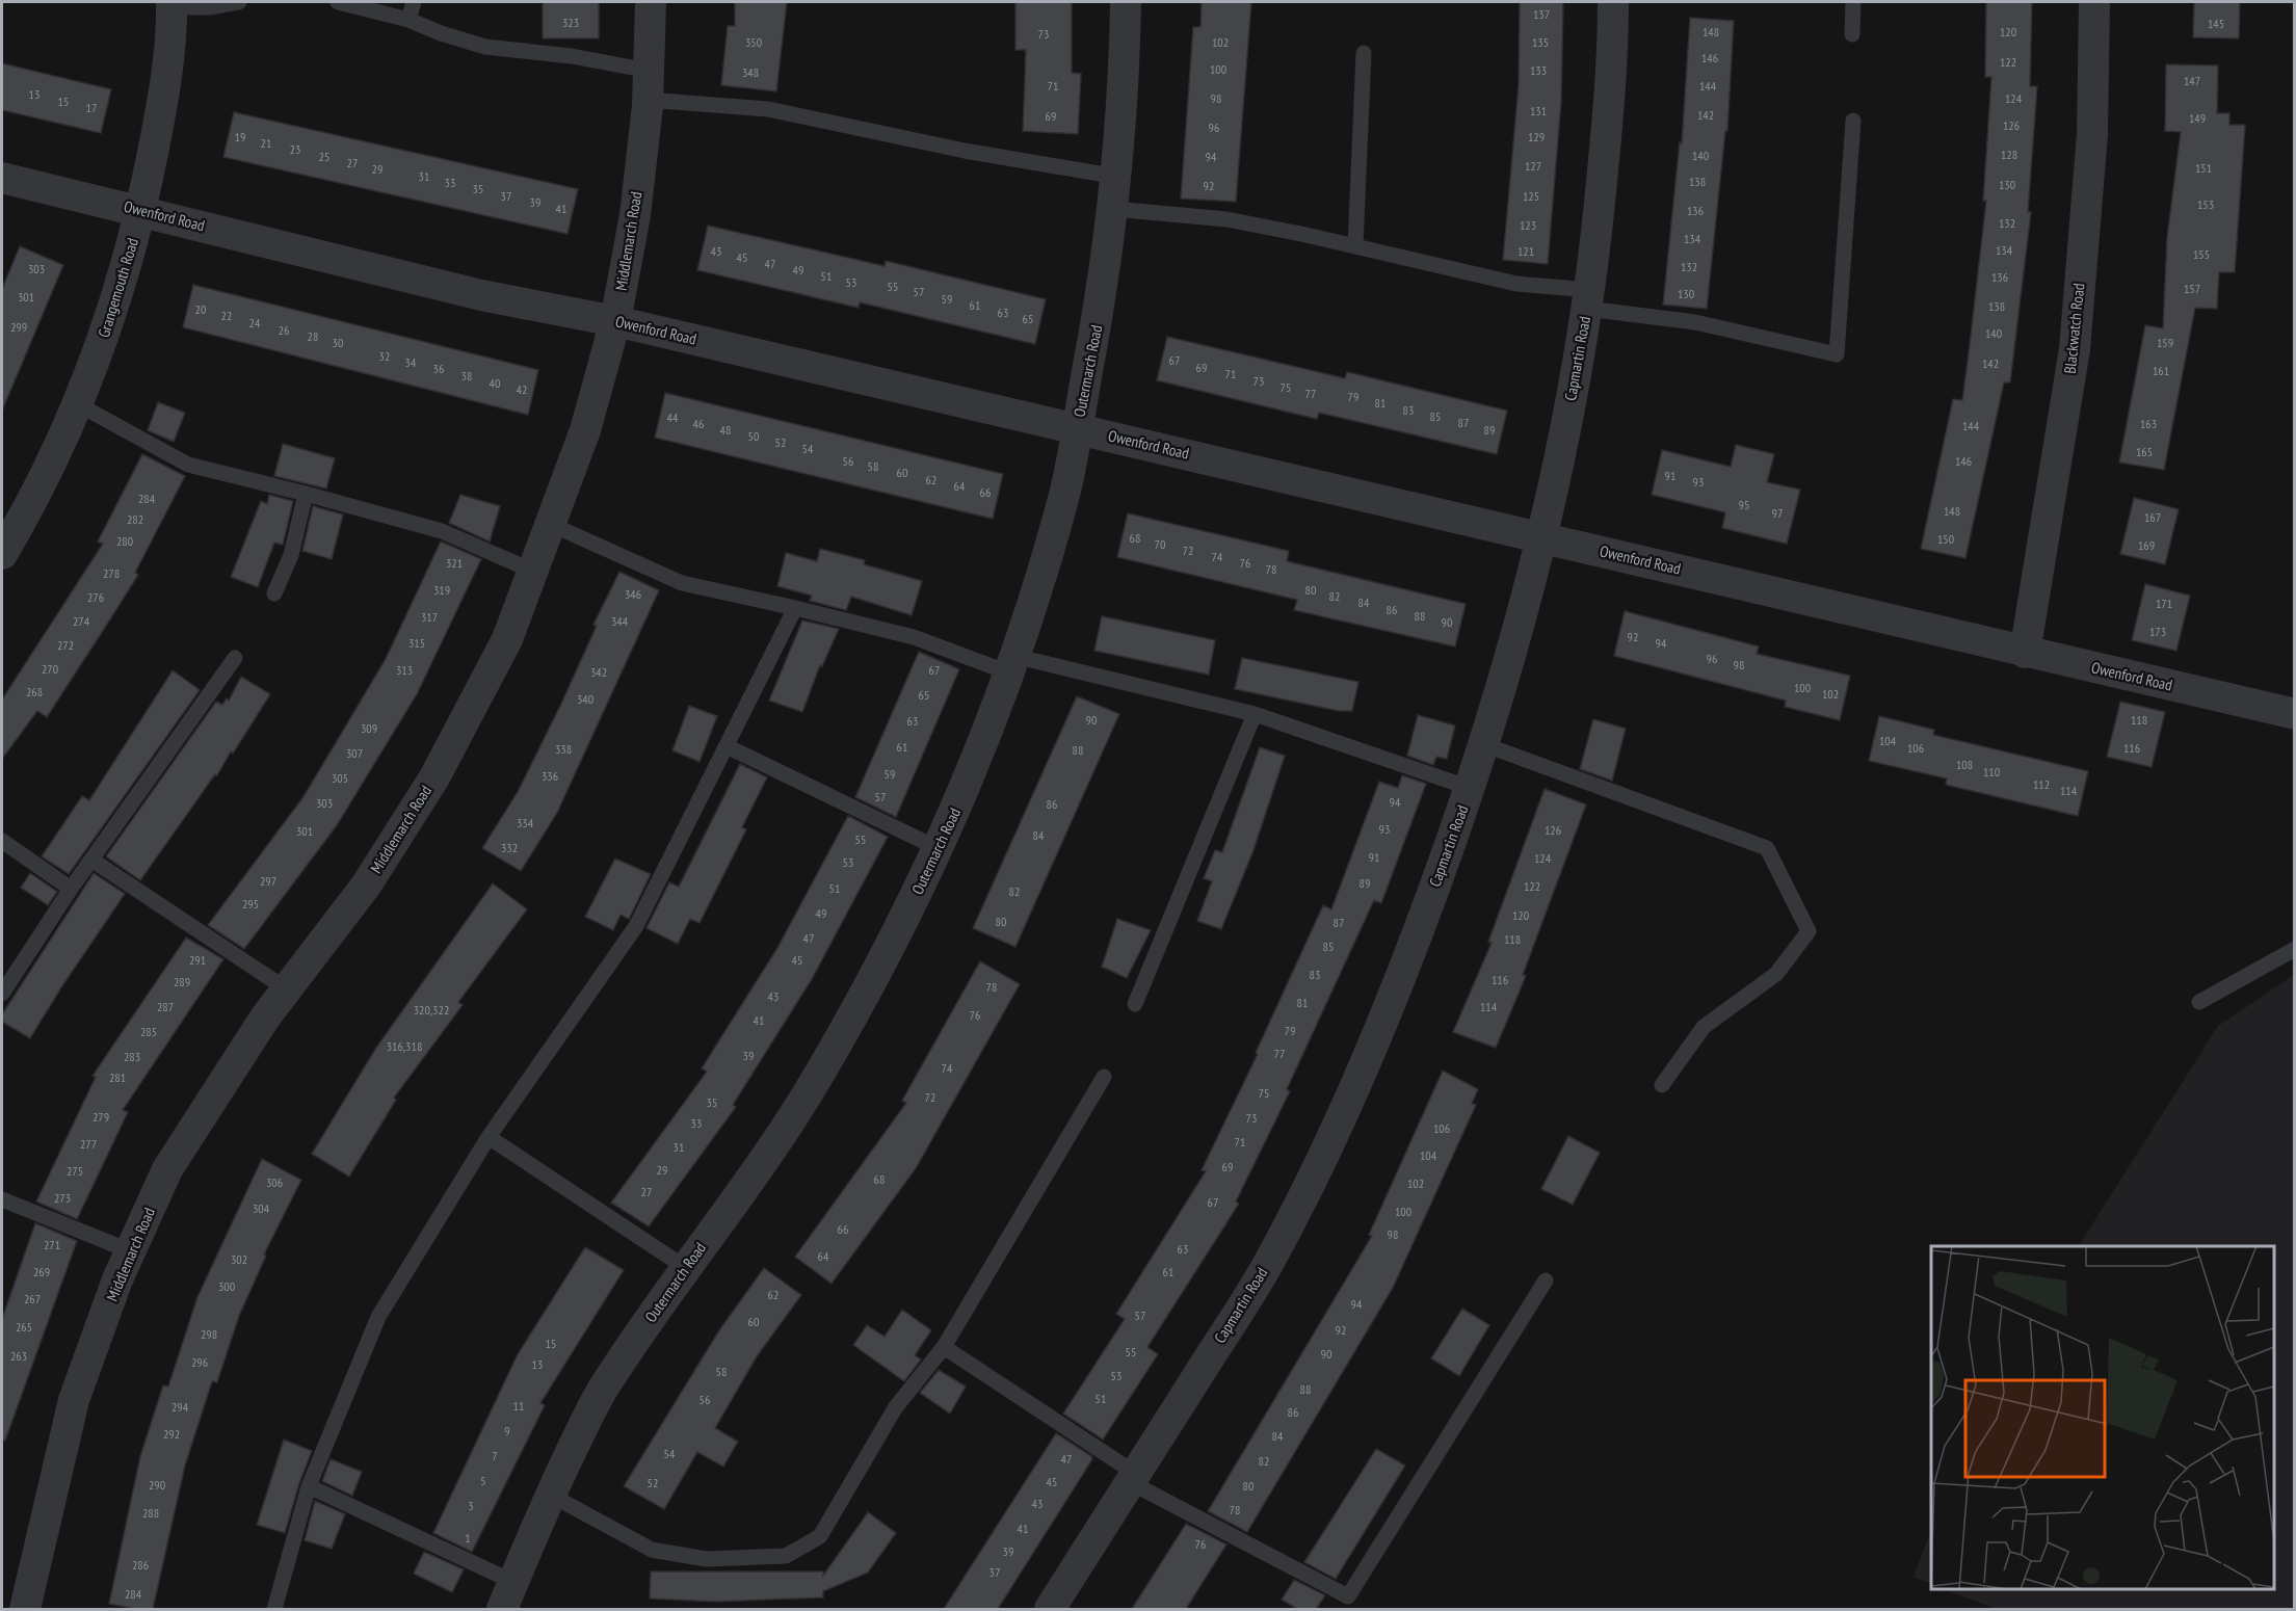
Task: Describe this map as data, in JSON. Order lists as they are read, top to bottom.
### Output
{
  "streets": {
    "street": [
      "Owenford Road",
      "Middlemarch Road",
      "Grangemouth Road",
      "Blackwatch Road",
      "Capmartin Road",
      "Outermarch Road"
    ]
  },
  "crossings": [
    ["Owenford Road", "Middlemarch Road"],
    ["Owenford Road", "Grangemouth Road"],
    ["Owenford Road", "Blackwatch Road"],
    ["Owenford Road", "Capmartin Road"],
    ["Owenford Road", "Outermarch Road"]
  ],
  "house_numbers": [
    "137",
    "323",
    "145",
    "148",
    "120",
    "73",
    "350",
    "102",
    "135",
    "146",
    "122",
    "100",
    "133",
    "348",
    "147",
    "71",
    "144",
    "13",
    "98",
    "124",
    "15",
    "17",
    "131",
    "142",
    "69",
    "149",
    "126",
    "96",
    "19",
    "129",
    "21",
    "23",
    "128",
    "140",
    "25",
    "94",
    "27",
    "127",
    "151",
    "29",
    "31",
    "138",
    "33",
    "130",
    "92",
    "35",
    "37",
    "125",
    "39",
    "153",
    "41",
    "136",
    "132",
    "123",
    "134",
    "134",
    "43",
    "121",
    "155",
    "45",
    "47",
    "132",
    "303",
    "49",
    "51",
    "136",
    "53",
    "55",
    "157",
    "57",
    "130",
    "301",
    "59",
    "61",
    "138",
    "20",
    "63",
    "22",
    "65",
    "24",
    "299",
    "26",
    "140",
    "28",
    "30",
    "159",
    "32",
    "67",
    "34",
    "142",
    "69",
    "36",
    "161",
    "71",
    "38",
    "73",
    "40",
    "75",
    "42",
    "77",
    "79",
    "81",
    "83",
    "85",
    "44",
    "87",
    "46",
    "163",
    "144",
    "48",
    "89",
    "50",
    "52",
    "54",
    "165",
    "56",
    "146",
    "58",
    "60",
    "91",
    "62",
    "93",
    "64",
    "66",
    "284",
    "95",
    "148",
    "97",
    "167",
    "282",
    "68",
    "150",
    "280",
    "70",
    "169",
    "72",
    "74",
    "321",
    "76",
    "78",
    "278",
    "319",
    "80",
    "346",
    "82",
    "276",
    "84",
    "171",
    "86",
    "88",
    "317",
    "274",
    "344",
    "90",
    "173",
    "92",
    "315",
    "94",
    "272",
    "96",
    "98",
    "270",
    "313",
    "67",
    "342",
    "100",
    "268",
    "102",
    "65",
    "340",
    "90",
    "118",
    "63",
    "309",
    "104",
    "61",
    "106",
    "116",
    "338",
    "88",
    "307",
    "108",
    "110",
    "59",
    "336",
    "305",
    "112",
    "114",
    "57",
    "94",
    "303",
    "86",
    "334",
    "93",
    "126",
    "301",
    "84",
    "55",
    "332",
    "91",
    "124",
    "53",
    "297",
    "89",
    "122",
    "51",
    "82",
    "295",
    "49",
    "120",
    "80",
    "87",
    "47",
    "118",
    "85",
    "291",
    "45",
    "83",
    "116",
    "289",
    "78",
    "43",
    "81",
    "287",
    "114",
    "320,322",
    "76",
    "41",
    "79",
    "285",
    "316,318",
    "77",
    "39",
    "283",
    "74",
    "281",
    "75",
    "72",
    "35",
    "279",
    "73",
    "33",
    "106",
    "71",
    "277",
    "31",
    "104",
    "69",
    "29",
    "275",
    "68",
    "306",
    "102",
    "27",
    "273",
    "67",
    "304",
    "100",
    "66",
    "98",
    "271",
    "63",
    "64",
    "302",
    "269",
    "61",
    "300",
    "62",
    "267",
    "94",
    "57",
    "60",
    "265",
    "92",
    "298",
    "15",
    "55",
    "90",
    "263",
    "296",
    "13",
    "58",
    "53",
    "88",
    "51",
    "56",
    "11",
    "294",
    "86",
    "9",
    "292",
    "84",
    "54",
    "7",
    "47",
    "82",
    "5",
    "45",
    "52",
    "290",
    "80",
    "43",
    "3",
    "78",
    "288",
    "41",
    "1",
    "76",
    "39",
    "286",
    "37",
    "284"
  ]
}
